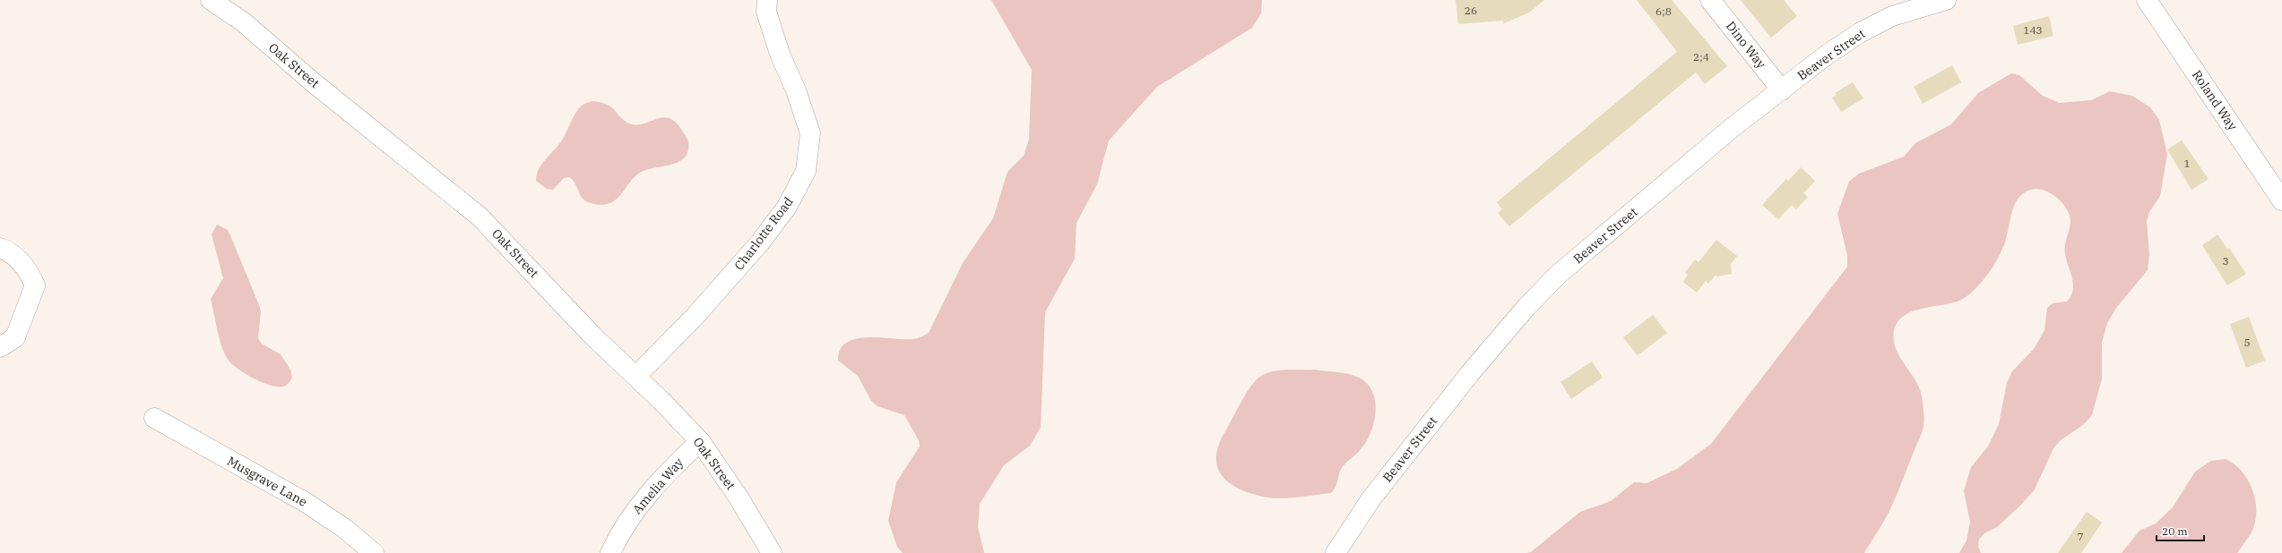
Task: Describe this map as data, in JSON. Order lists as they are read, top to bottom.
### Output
{
  "streets": {
    "street": [
      "Dino Way",
      "Beaver Street",
      "Oak Street",
      "Roland Way",
      "Charlotte Road",
      "Musgrave Lane",
      "Amelia Way"
    ]
  },
  "crossings": [
    ["Dino Way", "Beaver Street"],
    ["Oak Street", "Charlotte Road"],
    ["Oak Street", "Amelia Way"]
  ],
  "house_numbers": [
    "26",
    "6;8",
    "143",
    "2;4",
    "1",
    "3",
    "5",
    "7"
  ],
  "scale_bar": "20 m"
}
